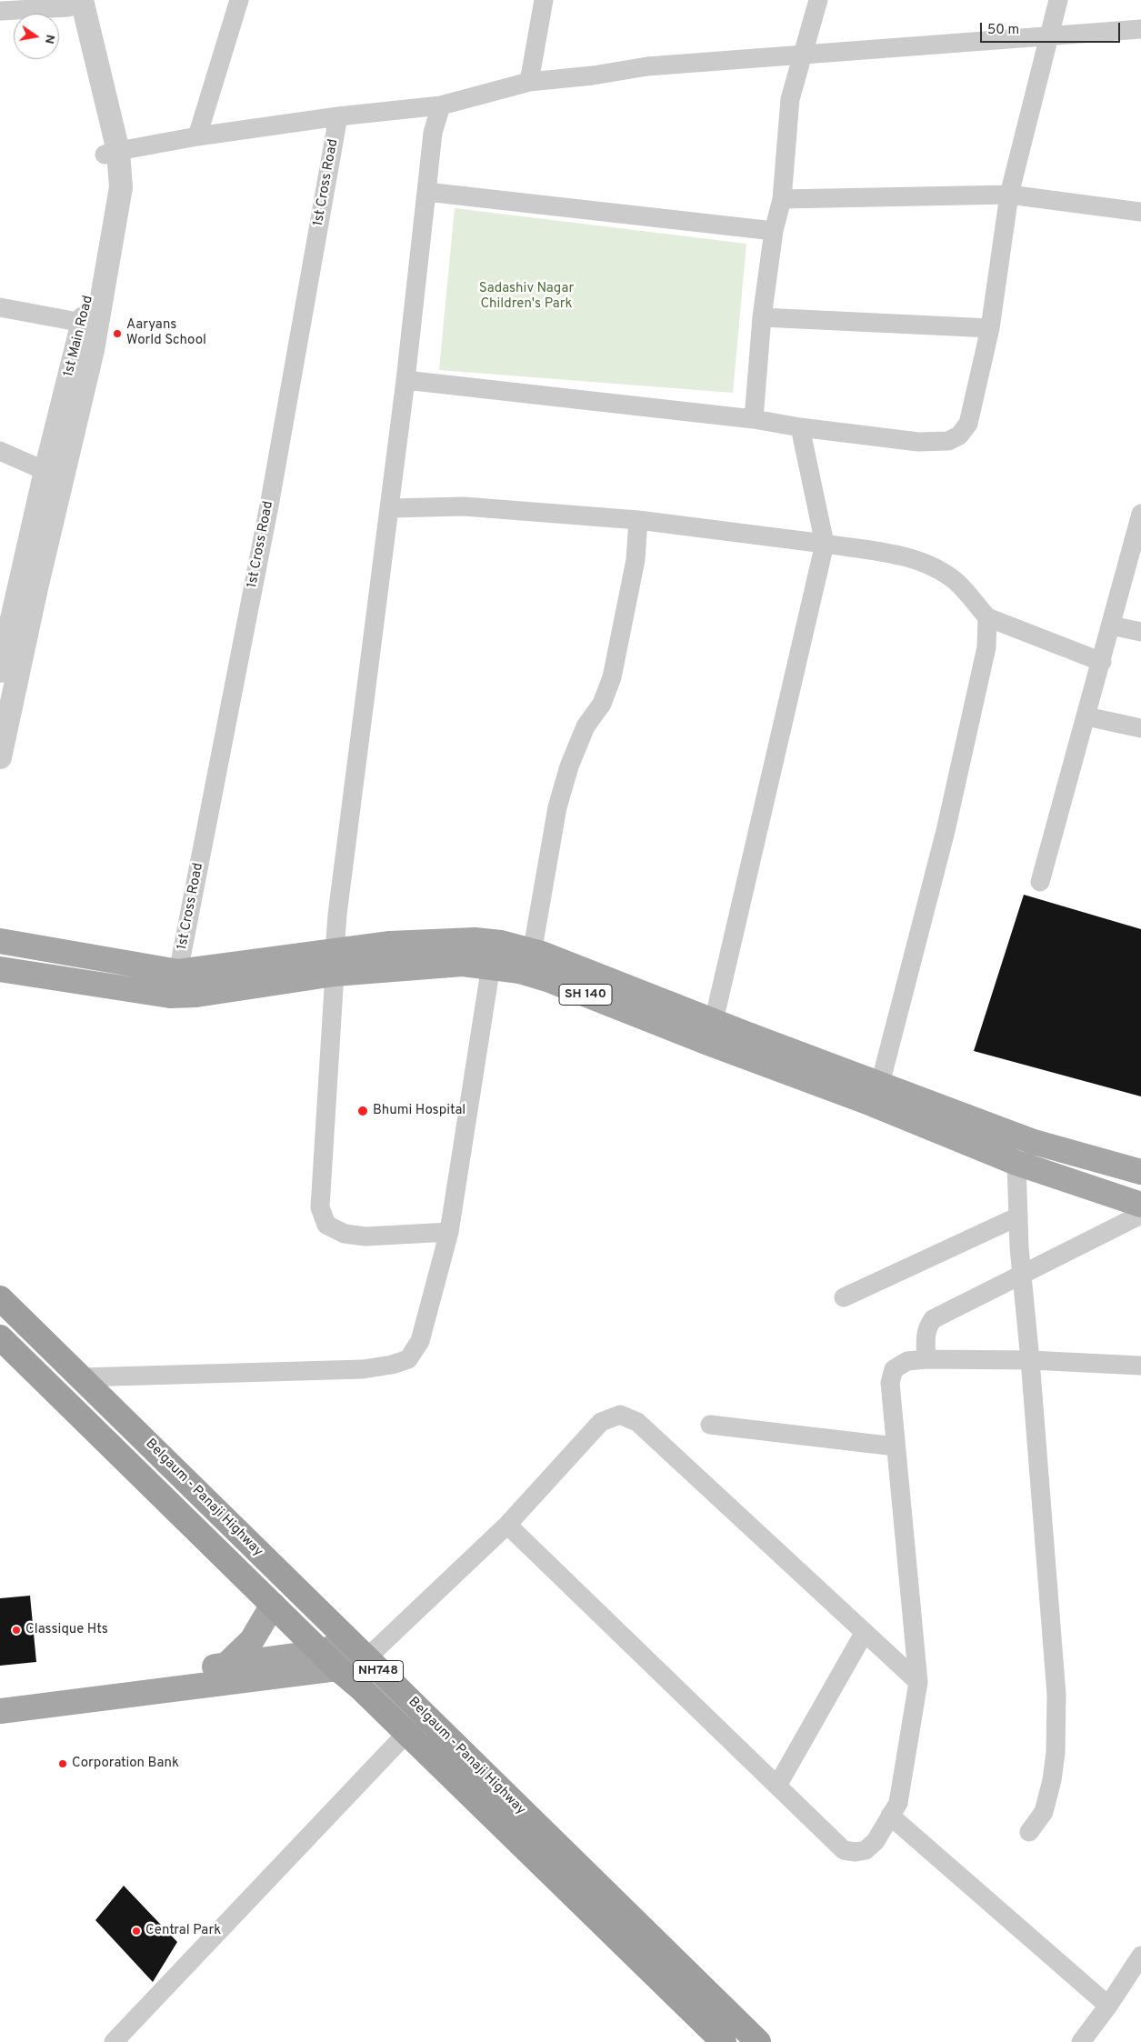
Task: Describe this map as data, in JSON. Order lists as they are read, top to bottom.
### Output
{
  "streets": {
    "highway": ["Belgaum - Panaji Highway", "NH748"],
    "main road": ["SH 140"],
    "street": ["1st Cross Road", "1st Main Road"]
  },
  "crossings": [
    ["1st Cross Road", "SH 140"]
  ],
  "parks": ["Sadashiv Nagar Children's Park"],
  "places": [
    "Aaryans World School",
    "Bhumi Hospital",
    "Classique Hts",
    "Corporation Bank",
    "Central Park"
  ],
  "scale_bar": "50 m",
  "north": "right"
}
